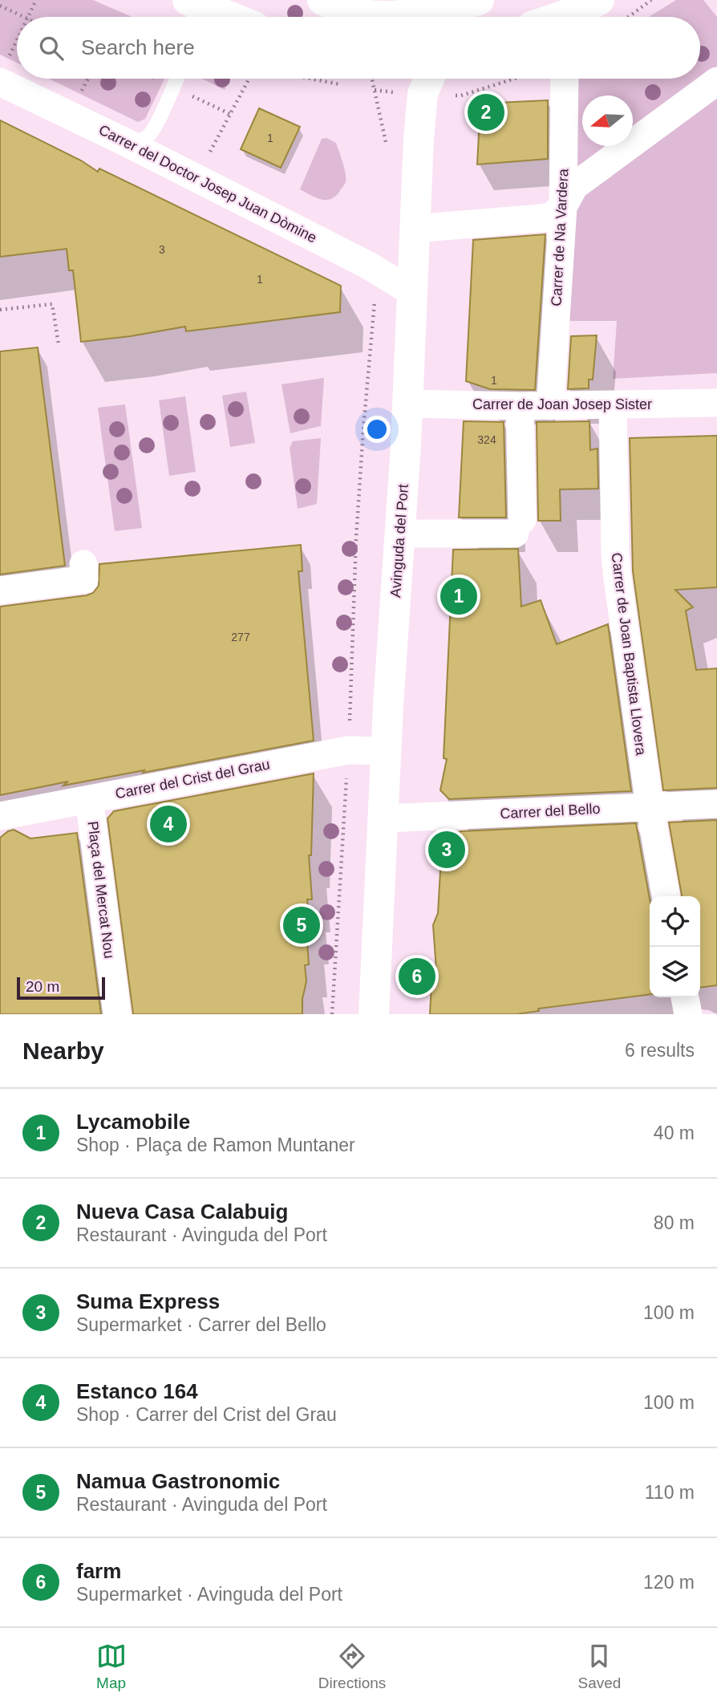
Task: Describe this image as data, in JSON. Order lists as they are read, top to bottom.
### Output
{
  "streets": {
    "main road": ["Avinguda del Port"],
    "street": [
      "Carrer del Doctor Josep Juan Dòmine",
      "Carrer de Na Vardera",
      "Carrer de Joan Josep Sister",
      "Carrer de Joan Baptista Llovera",
      "Carrer del Crist del Grau",
      "Carrer del Bello",
      "Plaça del Mercat Nou"
    ]
  },
  "crossings": [
    ["Carrer del Doctor Josep Juan Dòmine", "Avinguda del Port"],
    ["Carrer de Na Vardera", "Carrer de Joan Josep Sister"],
    ["Carrer de Joan Josep Sister", "Avinguda del Port"],
    ["Carrer de Joan Josep Sister", "Carrer de Joan Baptista Llovera"],
    ["Avinguda del Port", "Carrer del Crist del Grau"],
    ["Avinguda del Port", "Carrer del Bello"],
    ["Carrer de Joan Baptista Llovera", "Carrer del Bello"],
    ["Carrer del Crist del Grau", "Plaça del Mercat Nou"]
  ],
  "house_numbers": [
    "1",
    "3",
    "1",
    "1",
    "324",
    "277"
  ],
  "scale_bar": "20 m",
  "north": "left",
  "page": {
    "search": "Search here",
    "pins": [
      "2",
      "1",
      "4",
      "3",
      "5",
      "6"
    ],
    "scale": "20 m",
    "heading": ["Nearby", "6 results"],
    "list": [
      {
        "mark": "1",
        "name": "Lycamobile",
        "note": "Shop · Plaça de Ramon Muntaner",
        "value": "40 m"
      },
      {
        "mark": "2",
        "name": "Nueva Casa Calabuig",
        "note": "Restaurant · Avinguda del Port",
        "value": "80 m"
      },
      {
        "mark": "3",
        "name": "Suma Express",
        "note": "Supermarket · Carrer del Bello",
        "value": "100 m"
      },
      {
        "mark": "4",
        "name": "Estanco 164",
        "note": "Shop · Carrer del Crist del Grau",
        "value": "100 m"
      },
      {
        "mark": "5",
        "name": "Namua Gastronomic",
        "note": "Restaurant · Avinguda del Port",
        "value": "110 m"
      },
      {
        "mark": "6",
        "name": "farm",
        "note": "Supermarket · Avinguda del Port",
        "value": "120 m"
      }
    ],
    "nav": ["Map", "Directions", "Saved"]
  }
}
